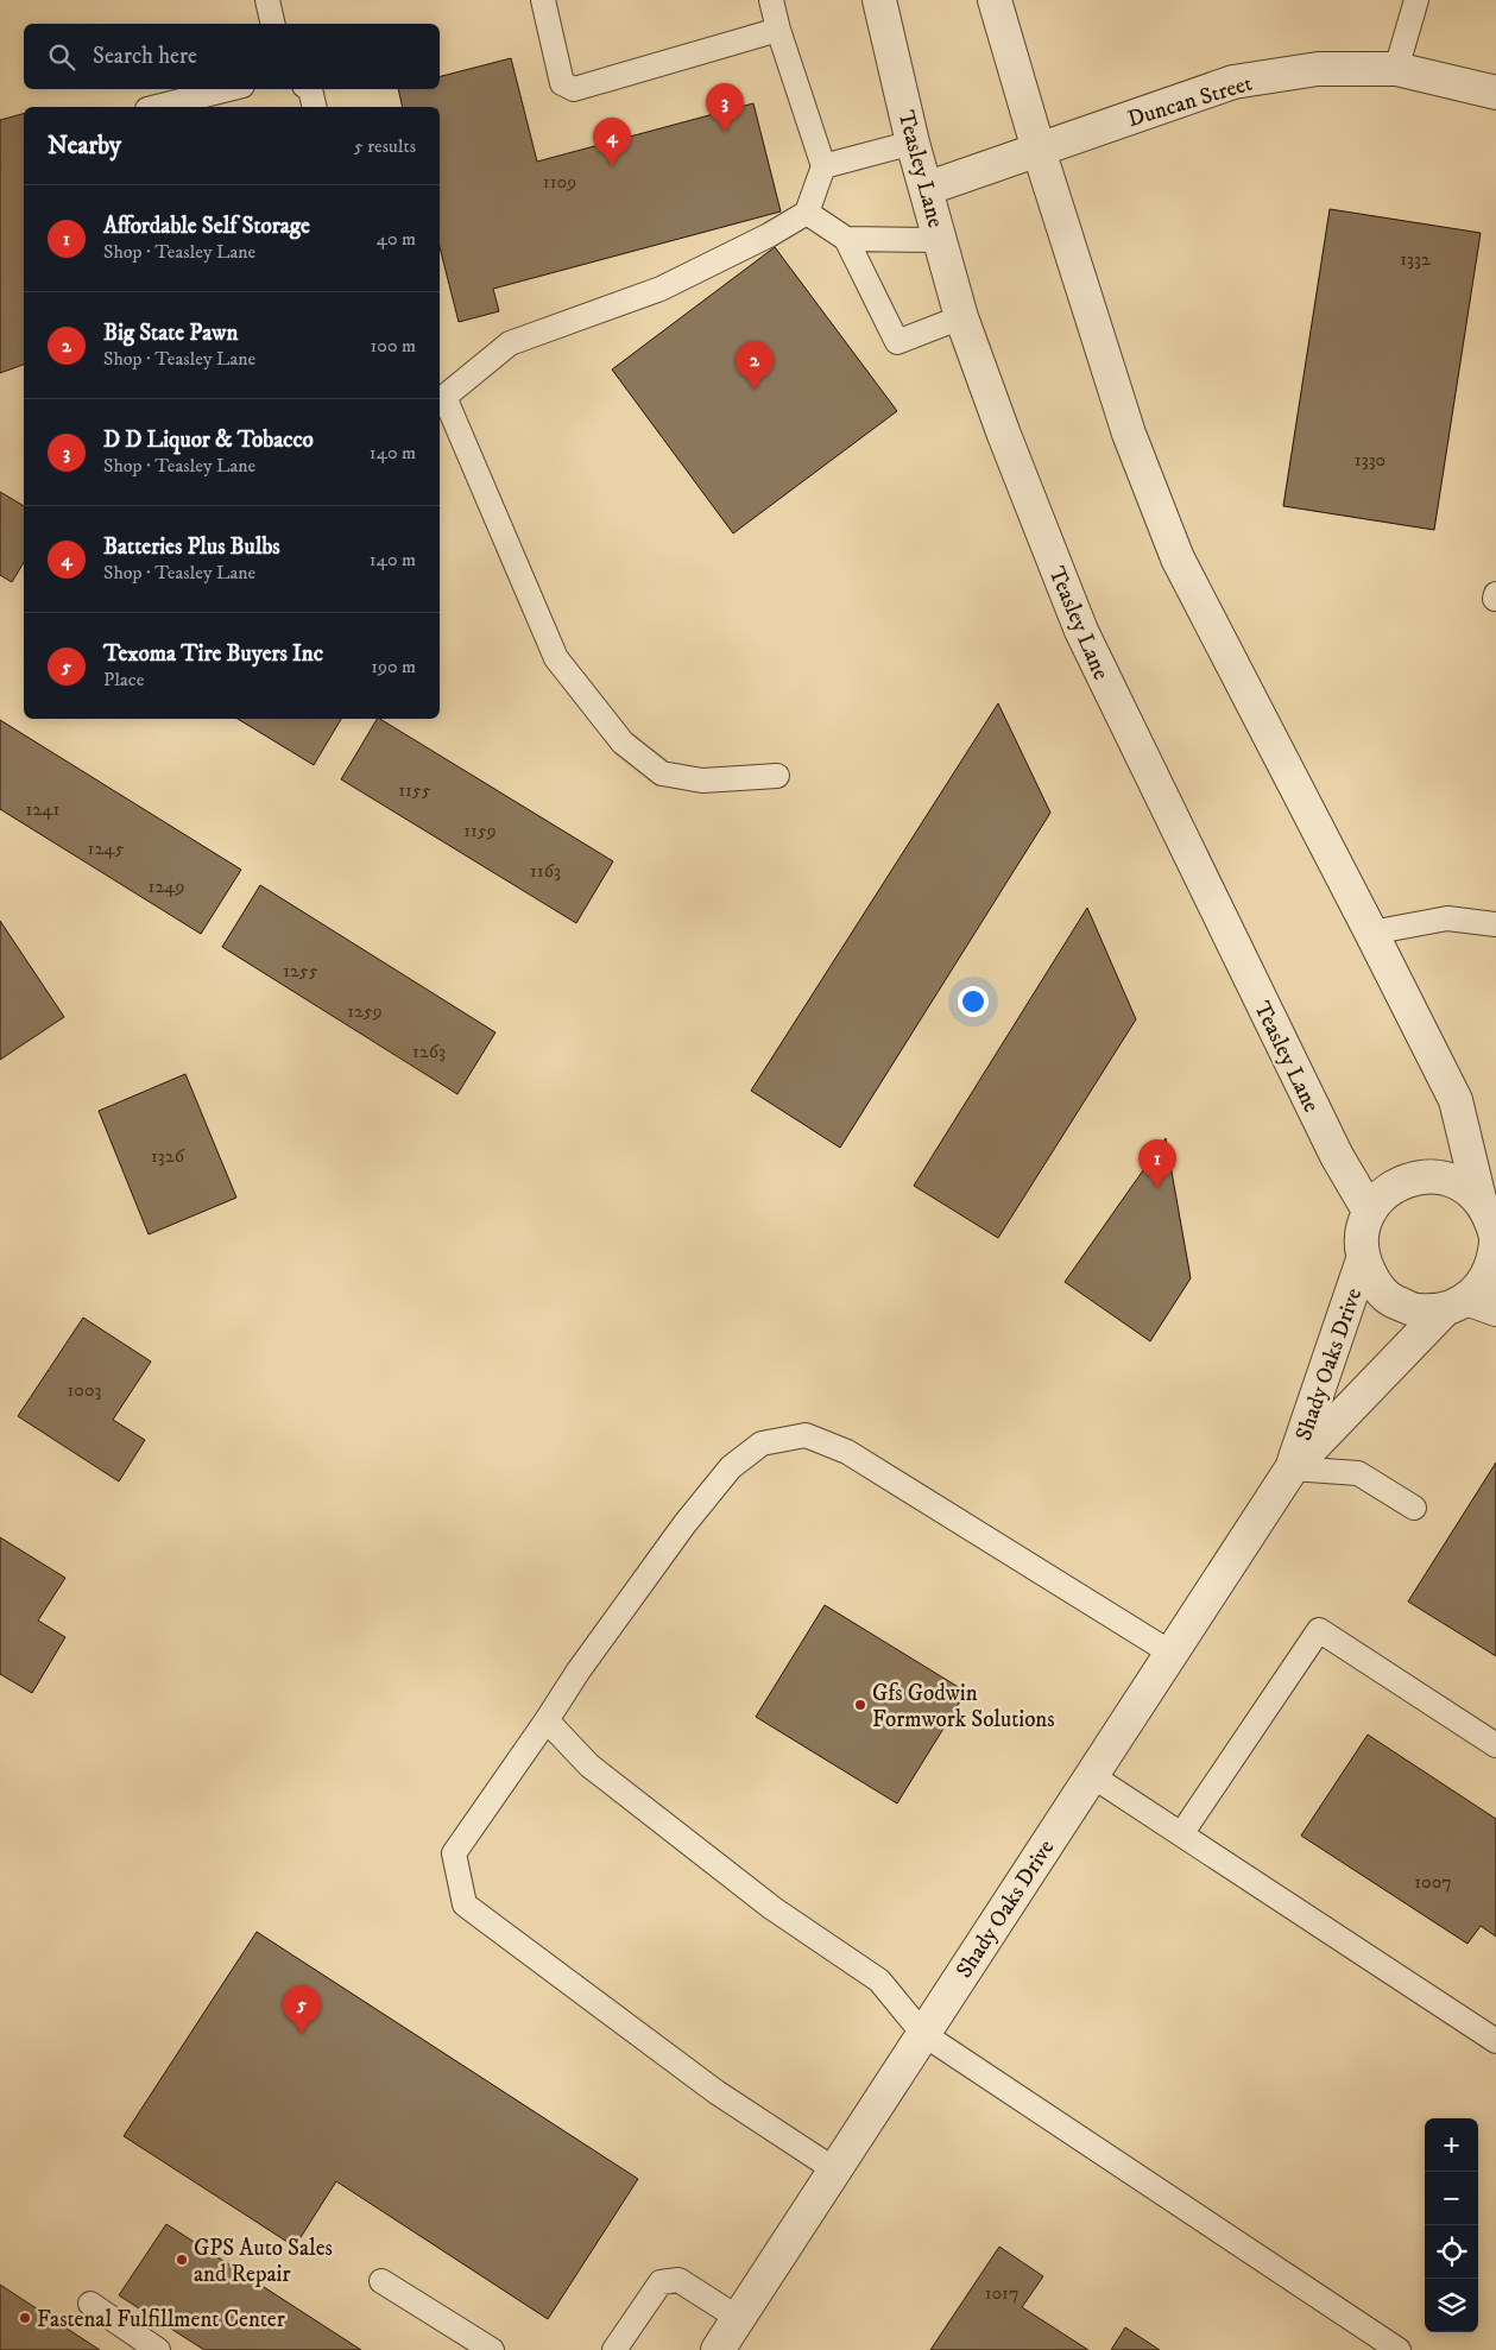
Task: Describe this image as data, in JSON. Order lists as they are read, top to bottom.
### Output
{
  "streets": {
    "street": ["Duncan Street", "Teasley Lane", "Shady Oaks Drive"]
  },
  "crossings": [
    ["Duncan Street", "Teasley Lane"],
    ["Teasley Lane", "Shady Oaks Drive"]
  ],
  "places": ["Gfs Godwin Formwork Solutions", "GPS Auto Sales and Repair", "Fastenal Fulfillment Center"],
  "house_numbers": [
    "1109",
    "1332",
    "1330",
    "1155",
    "1241",
    "1159",
    "1245",
    "1163",
    "1249",
    "1255",
    "1259",
    "1263",
    "1326",
    "1003",
    "1007",
    "1017"
  ],
  "page": {
    "search": "Search here",
    "pins": [
      "3",
      "4",
      "2",
      "1",
      "5"
    ],
    "heading": ["Nearby", "5 results"],
    "list": [
      {
        "mark": "1",
        "name": "Affordable Self Storage",
        "note": "Shop · Teasley Lane",
        "value": "40 m"
      },
      {
        "mark": "2",
        "name": "Big State Pawn",
        "note": "Shop · Teasley Lane",
        "value": "100 m"
      },
      {
        "mark": "3",
        "name": "D D Liquor & Tobacco",
        "note": "Shop · Teasley Lane",
        "value": "140 m"
      },
      {
        "mark": "4",
        "name": "Batteries Plus Bulbs",
        "note": "Shop · Teasley Lane",
        "value": "140 m"
      },
      {
        "mark": "5",
        "name": "Texoma Tire Buyers Inc",
        "note": "Place",
        "value": "190 m"
      }
    ],
    "map_buttons": ["+", "−"]
  }
}
